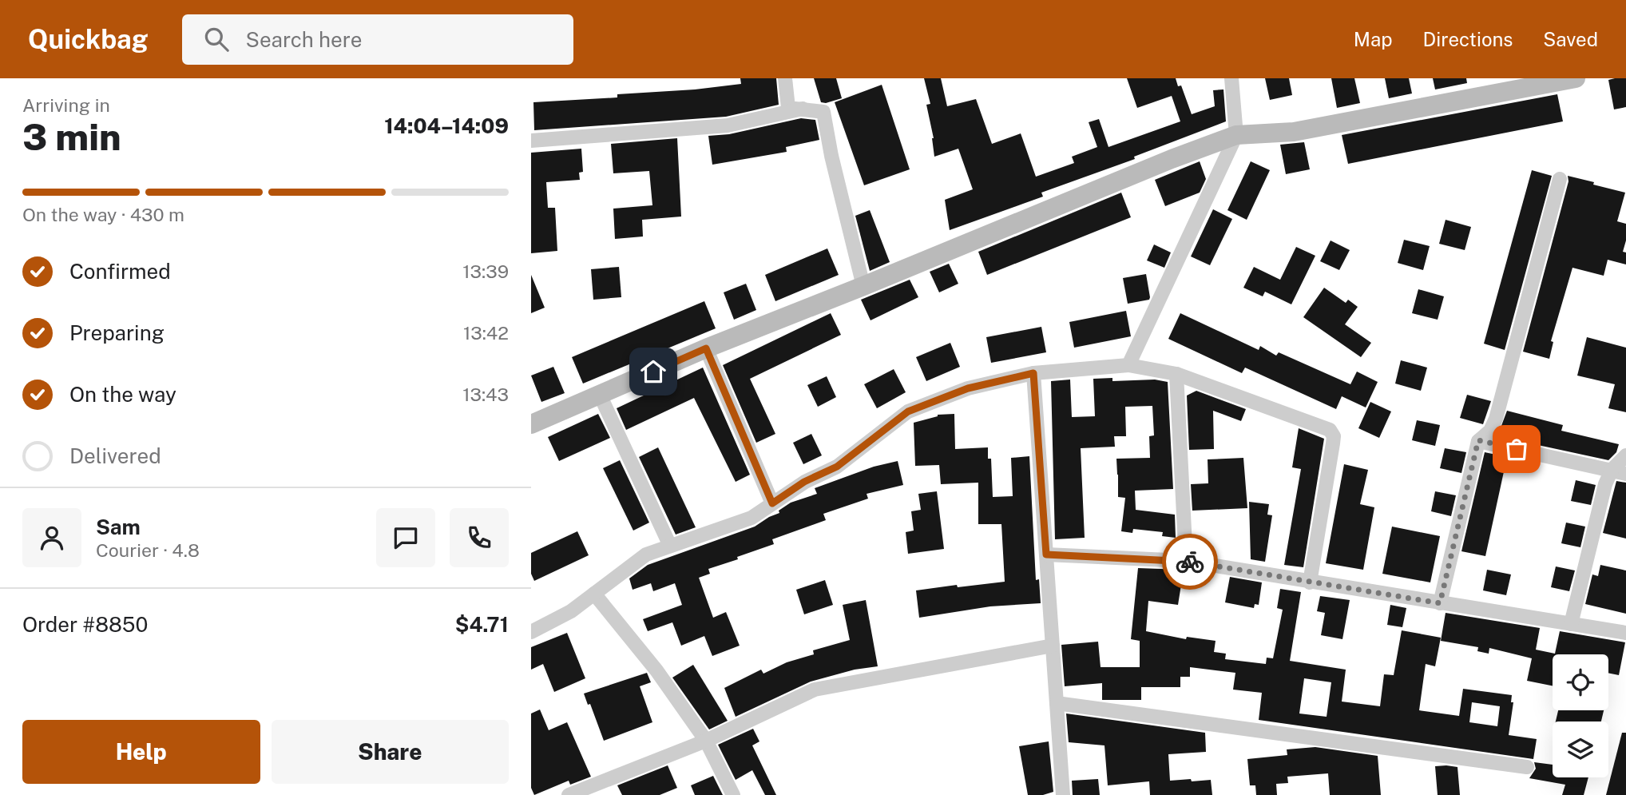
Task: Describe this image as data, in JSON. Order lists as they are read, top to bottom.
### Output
{
  "page": {
    "header": "Quickbag",
    "search": "Search here",
    "nav": ["Map", "Directions", "Saved"],
    "heading": ["3 min", "Arriving in", "14:04–14:09"],
    "panel": [
      "Sam",
      "Courier · 4.8",
      "Order #8850",
      "$4.71"
    ],
    "bar": "On the way · 430 m",
    "list": [
      ["Confirmed", "13:39"],
      ["Preparing", "13:42"],
      ["On the way", "13:43"],
      "Delivered"
    ],
    "buttons": ["Help", "Share"]
  }
}
